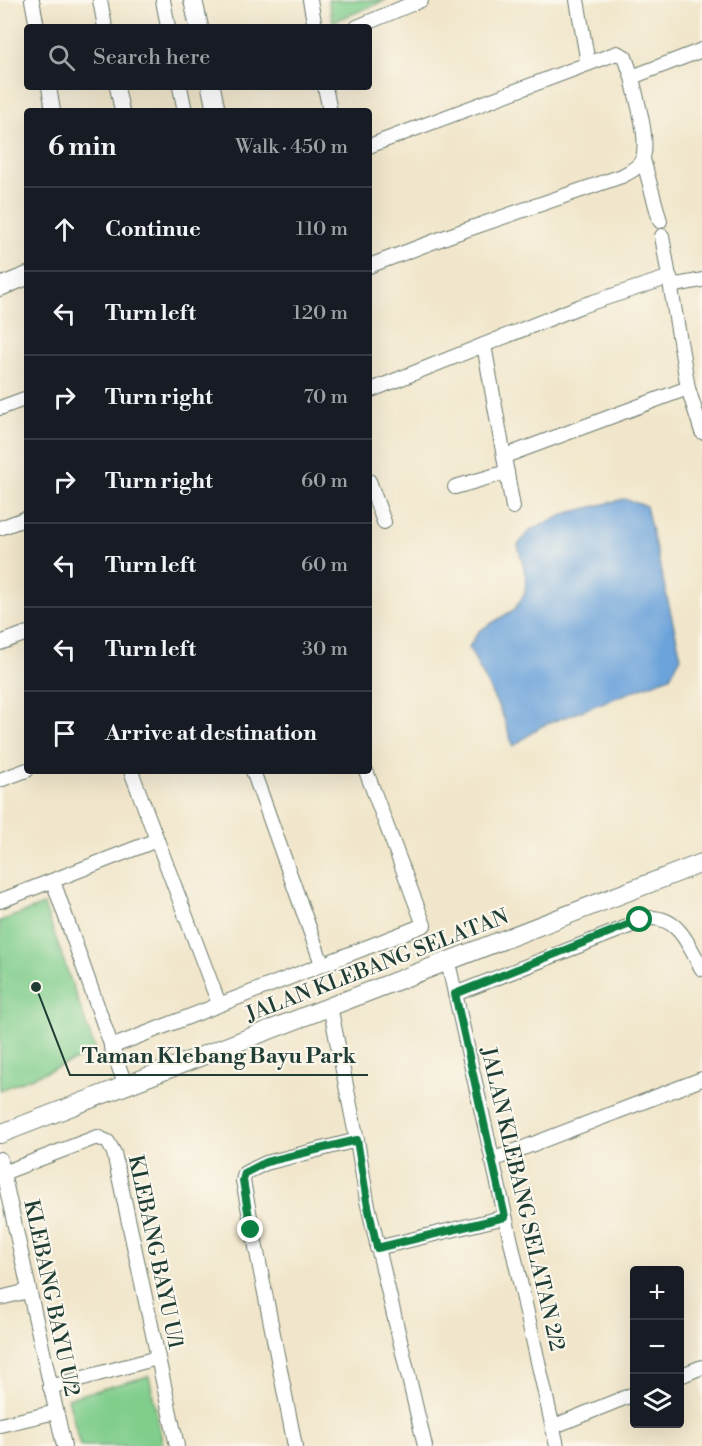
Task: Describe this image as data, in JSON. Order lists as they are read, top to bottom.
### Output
{
  "streets": {
    "street": [
      "JALAN KLEBANG SELATAN",
      "JALAN KLEBANG SELATAN 2/2",
      "KLEBANG BAYU U/1",
      "KLEBANG BAYU U/2"
    ]
  },
  "crossings": [
    ["JALAN KLEBANG SELATAN", "JALAN KLEBANG SELATAN 2/2"],
    ["KLEBANG BAYU U/1", "KLEBANG BAYU U/2"]
  ],
  "places": ["Taman Klebang Bayu Park"],
  "page": {
    "search": "Search here",
    "heading": ["6 min", "Walk · 450 m"],
    "list": [
      ["Continue", "110 m"],
      ["Turn left", "120 m"],
      ["Turn right", "70 m"],
      ["Turn right", "60 m"],
      ["Turn left", "60 m"],
      ["Turn left", "30 m"],
      "Arrive at destination"
    ],
    "map_buttons": ["+", "−"]
  }
}
